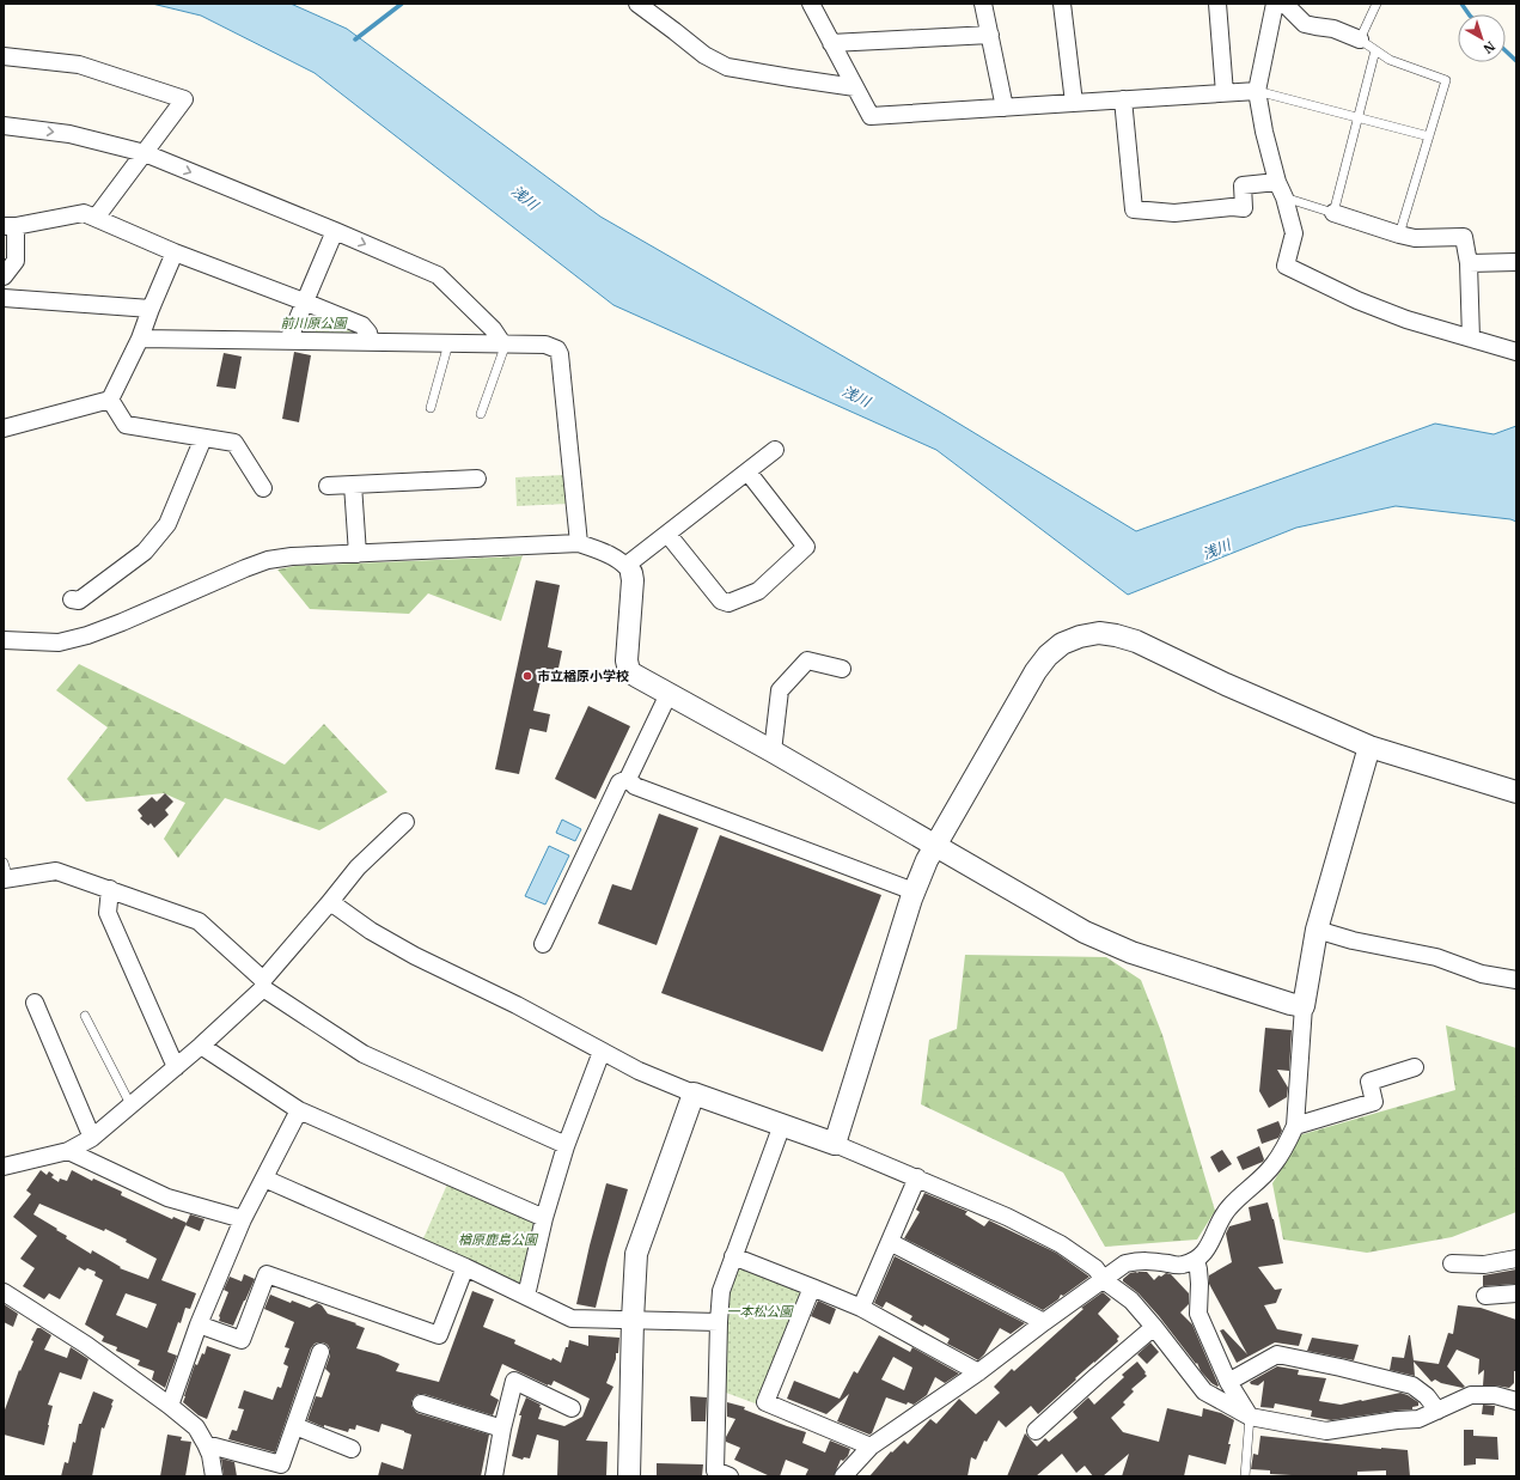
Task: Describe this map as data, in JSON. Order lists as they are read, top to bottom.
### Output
{
  "water": ["浅川"],
  "parks": ["前川原公園", "楢原鹿島公園", "一本松公園"],
  "places": ["市立楢原小学校"],
  "north": "bottom right"
}
